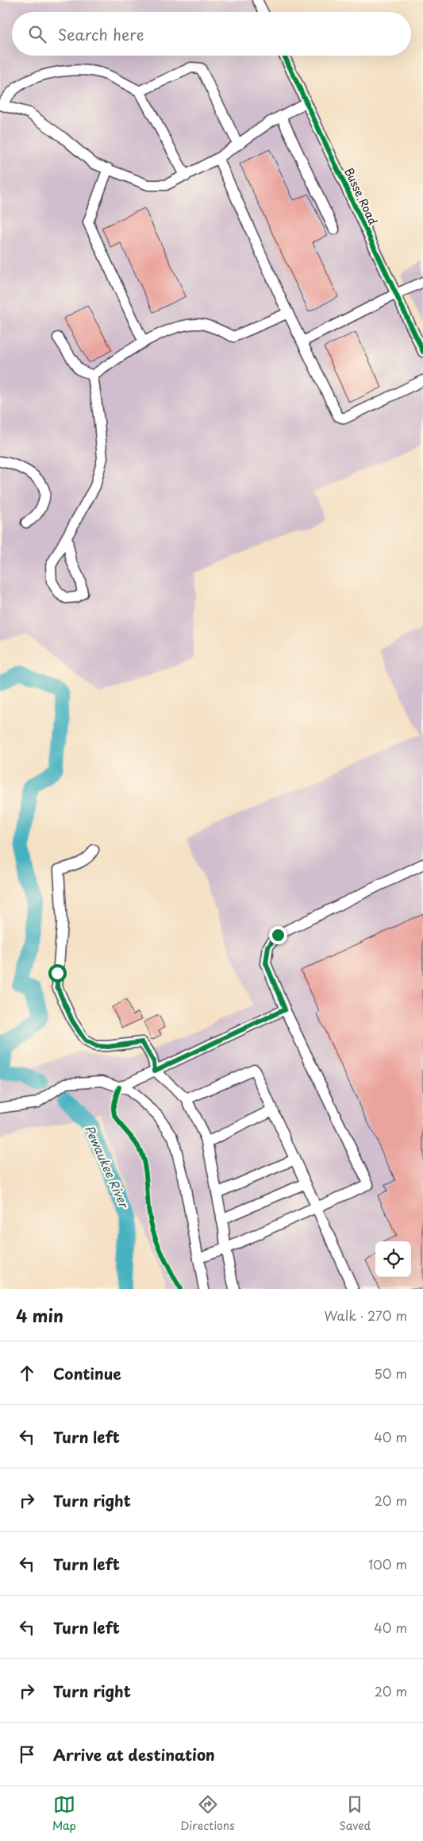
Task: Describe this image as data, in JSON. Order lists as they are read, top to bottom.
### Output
{
  "streets": {
    "street": ["Busse Road"]
  },
  "water": ["Pewaukee River"],
  "page": {
    "search": "Search here",
    "heading": ["4 min", "Walk · 270 m"],
    "list": [
      ["Continue", "50 m"],
      ["Turn left", "40 m"],
      ["Turn right", "20 m"],
      ["Turn left", "100 m"],
      ["Turn left", "40 m"],
      ["Turn right", "20 m"],
      "Arrive at destination"
    ],
    "nav": ["Map", "Directions", "Saved"]
  }
}
